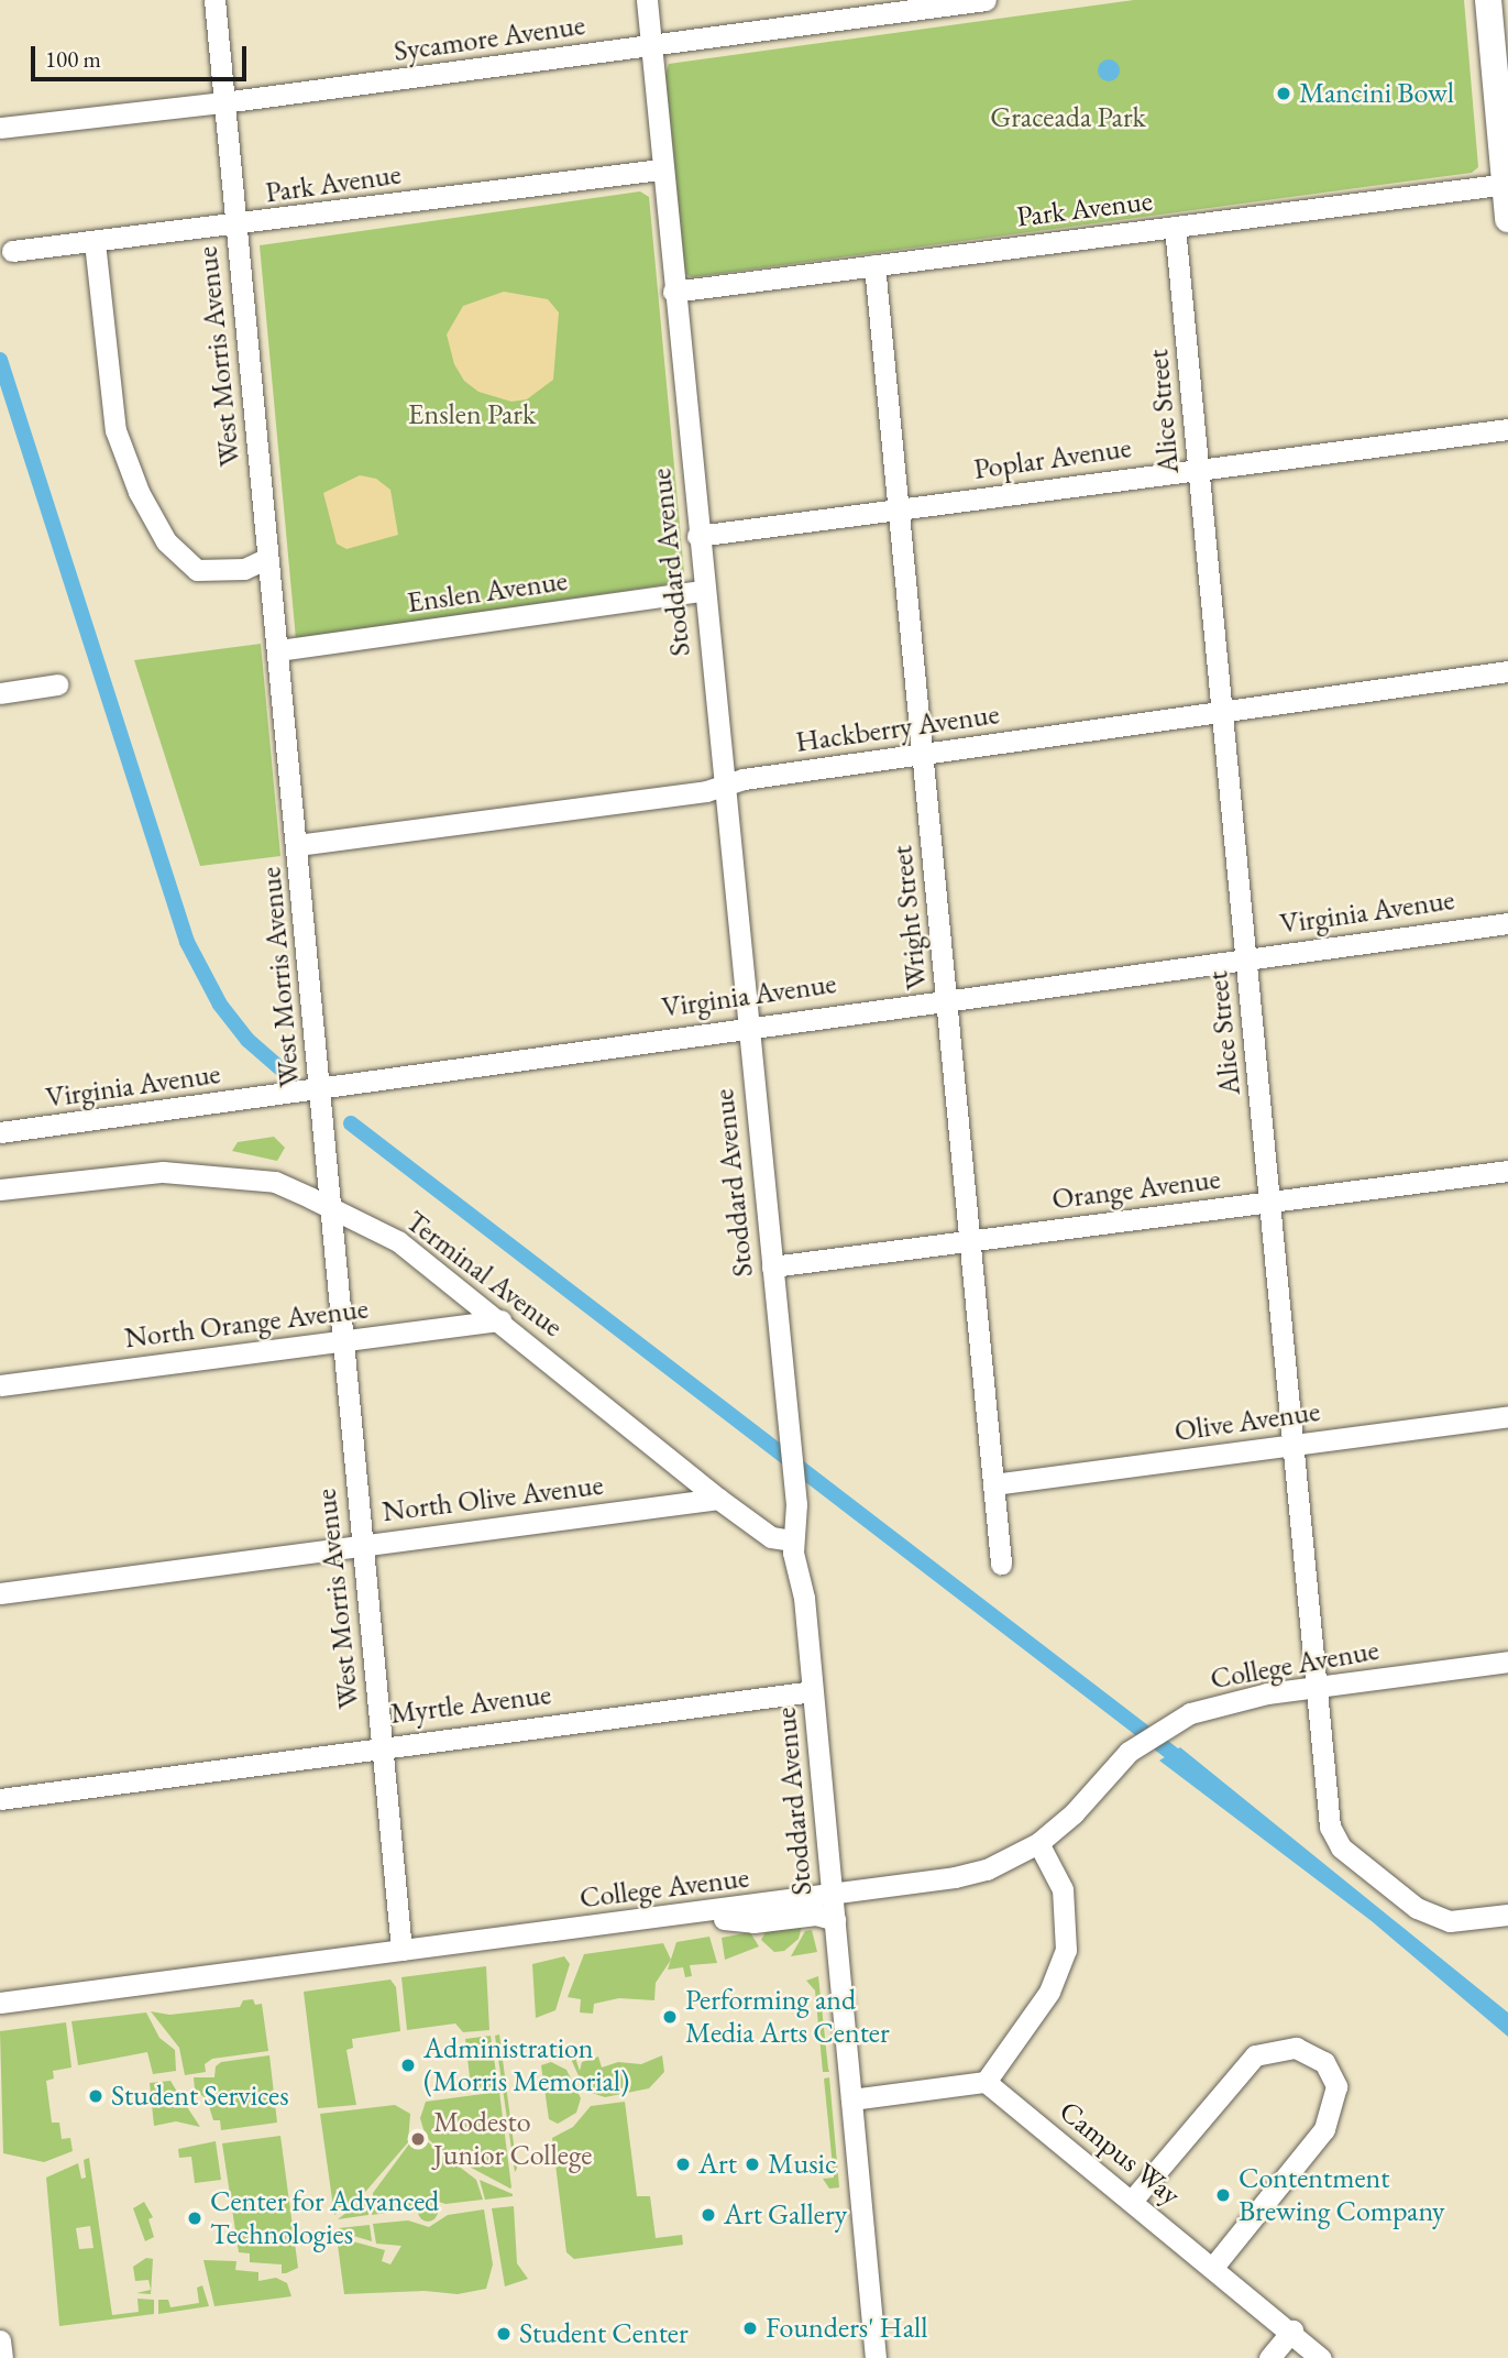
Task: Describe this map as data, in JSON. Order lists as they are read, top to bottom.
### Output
{
  "streets": {
    "street": [
      "Sycamore Avenue",
      "Park Avenue",
      "West Morris Avenue",
      "Alice Street",
      "Poplar Avenue",
      "Stoddard Avenue",
      "Enslen Avenue",
      "Hackberry Avenue",
      "Virginia Avenue",
      "Wright Street",
      "Orange Avenue",
      "Terminal Avenue",
      "North Orange Avenue",
      "Olive Avenue",
      "North Olive Avenue",
      "College Avenue",
      "Myrtle Avenue",
      "Campus Way"
    ]
  },
  "crossings": [
    ["Sycamore Avenue", "West Morris Avenue"],
    ["Sycamore Avenue", "Stoddard Avenue"],
    ["Park Avenue", "West Morris Avenue"],
    ["Park Avenue", "Alice Street"],
    ["Park Avenue", "Stoddard Avenue"],
    ["Park Avenue", "Wright Street"],
    ["West Morris Avenue", "Enslen Avenue"],
    ["West Morris Avenue", "Hackberry Avenue"],
    ["West Morris Avenue", "Virginia Avenue"],
    ["West Morris Avenue", "Terminal Avenue"],
    ["West Morris Avenue", "North Orange Avenue"],
    ["West Morris Avenue", "North Olive Avenue"],
    ["West Morris Avenue", "College Avenue"],
    ["West Morris Avenue", "Myrtle Avenue"],
    ["Alice Street", "Poplar Avenue"],
    ["Alice Street", "Hackberry Avenue"],
    ["Alice Street", "Virginia Avenue"],
    ["Alice Street", "Orange Avenue"],
    ["Alice Street", "Olive Avenue"],
    ["Alice Street", "College Avenue"],
    ["Poplar Avenue", "Stoddard Avenue"],
    ["Poplar Avenue", "Wright Street"],
    ["Stoddard Avenue", "Enslen Avenue"],
    ["Stoddard Avenue", "Hackberry Avenue"],
    ["Stoddard Avenue", "Virginia Avenue"],
    ["Stoddard Avenue", "Orange Avenue"],
    ["Stoddard Avenue", "Terminal Avenue"],
    ["Stoddard Avenue", "College Avenue"],
    ["Stoddard Avenue", "Myrtle Avenue"],
    ["Hackberry Avenue", "Wright Street"],
    ["Virginia Avenue", "Wright Street"],
    ["Wright Street", "Orange Avenue"],
    ["Wright Street", "Olive Avenue"],
    ["Terminal Avenue", "North Orange Avenue"],
    ["Terminal Avenue", "North Olive Avenue"]
  ],
  "parks": ["Graceada Park", "Enslen Park"],
  "places": [
    "Mancini Bowl",
    "Performing and Media Arts Center",
    "Administration (Morris Memorial)",
    "Student Services",
    "Modesto Junior College",
    "Art",
    "Music",
    "Contentment Brewing Company",
    "Art Gallery",
    "Center for Advanced Technologies",
    "Founders' Hall",
    "Student Center"
  ],
  "scale_bar": "100 m"
}
